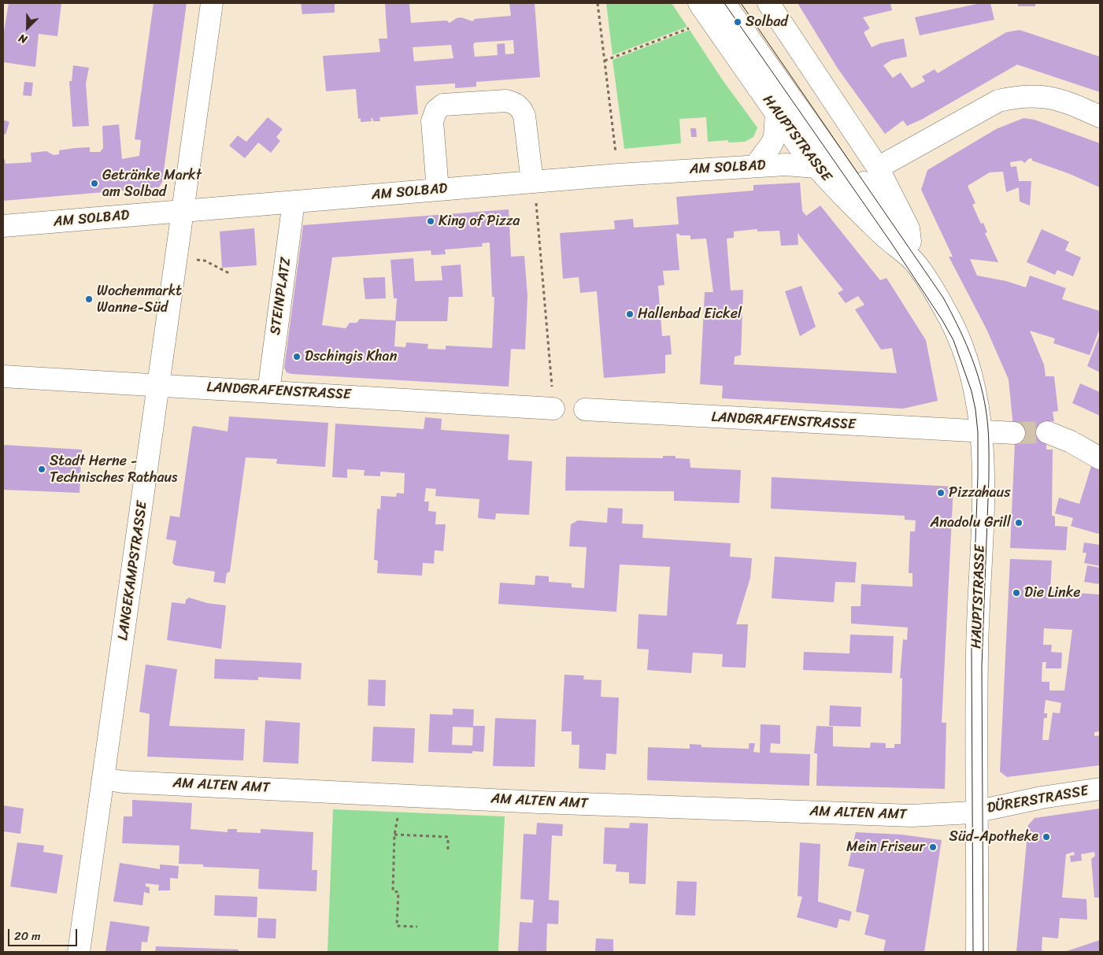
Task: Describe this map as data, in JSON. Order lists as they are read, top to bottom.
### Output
{
  "streets": {
    "street": [
      "HAUPTSTRASSE",
      "AM SOLBAD",
      "STEINPLATZ",
      "LANDGRAFENSTRASSE",
      "LANGEKAMPSTRASSE",
      "AM ALTEN AMT",
      "DÜRERSTRASSE"
    ]
  },
  "crossings": [
    ["HAUPTSTRASSE", "AM SOLBAD"],
    ["HAUPTSTRASSE", "LANDGRAFENSTRASSE"],
    ["HAUPTSTRASSE", "AM ALTEN AMT"],
    ["HAUPTSTRASSE", "DÜRERSTRASSE"],
    ["AM SOLBAD", "STEINPLATZ"],
    ["AM SOLBAD", "LANGEKAMPSTRASSE"],
    ["STEINPLATZ", "LANDGRAFENSTRASSE"],
    ["LANDGRAFENSTRASSE", "LANGEKAMPSTRASSE"],
    ["LANGEKAMPSTRASSE", "AM ALTEN AMT"],
    ["AM ALTEN AMT", "DÜRERSTRASSE"]
  ],
  "places": [
    "Solbad",
    "Getränke Markt am Solbad",
    "King of Pizza",
    "Wochenmarkt Wanne-Süd",
    "Hallenbad Eickel",
    "Dschingis Khan",
    "Stadt Herne - Technisches Rathaus",
    "Pizzahaus",
    "Anadolu Grill",
    "Die Linke",
    "Süd-Apotheke",
    "Mein Friseur"
  ],
  "scale_bar": "20 m",
  "north": "bottom left"
}
